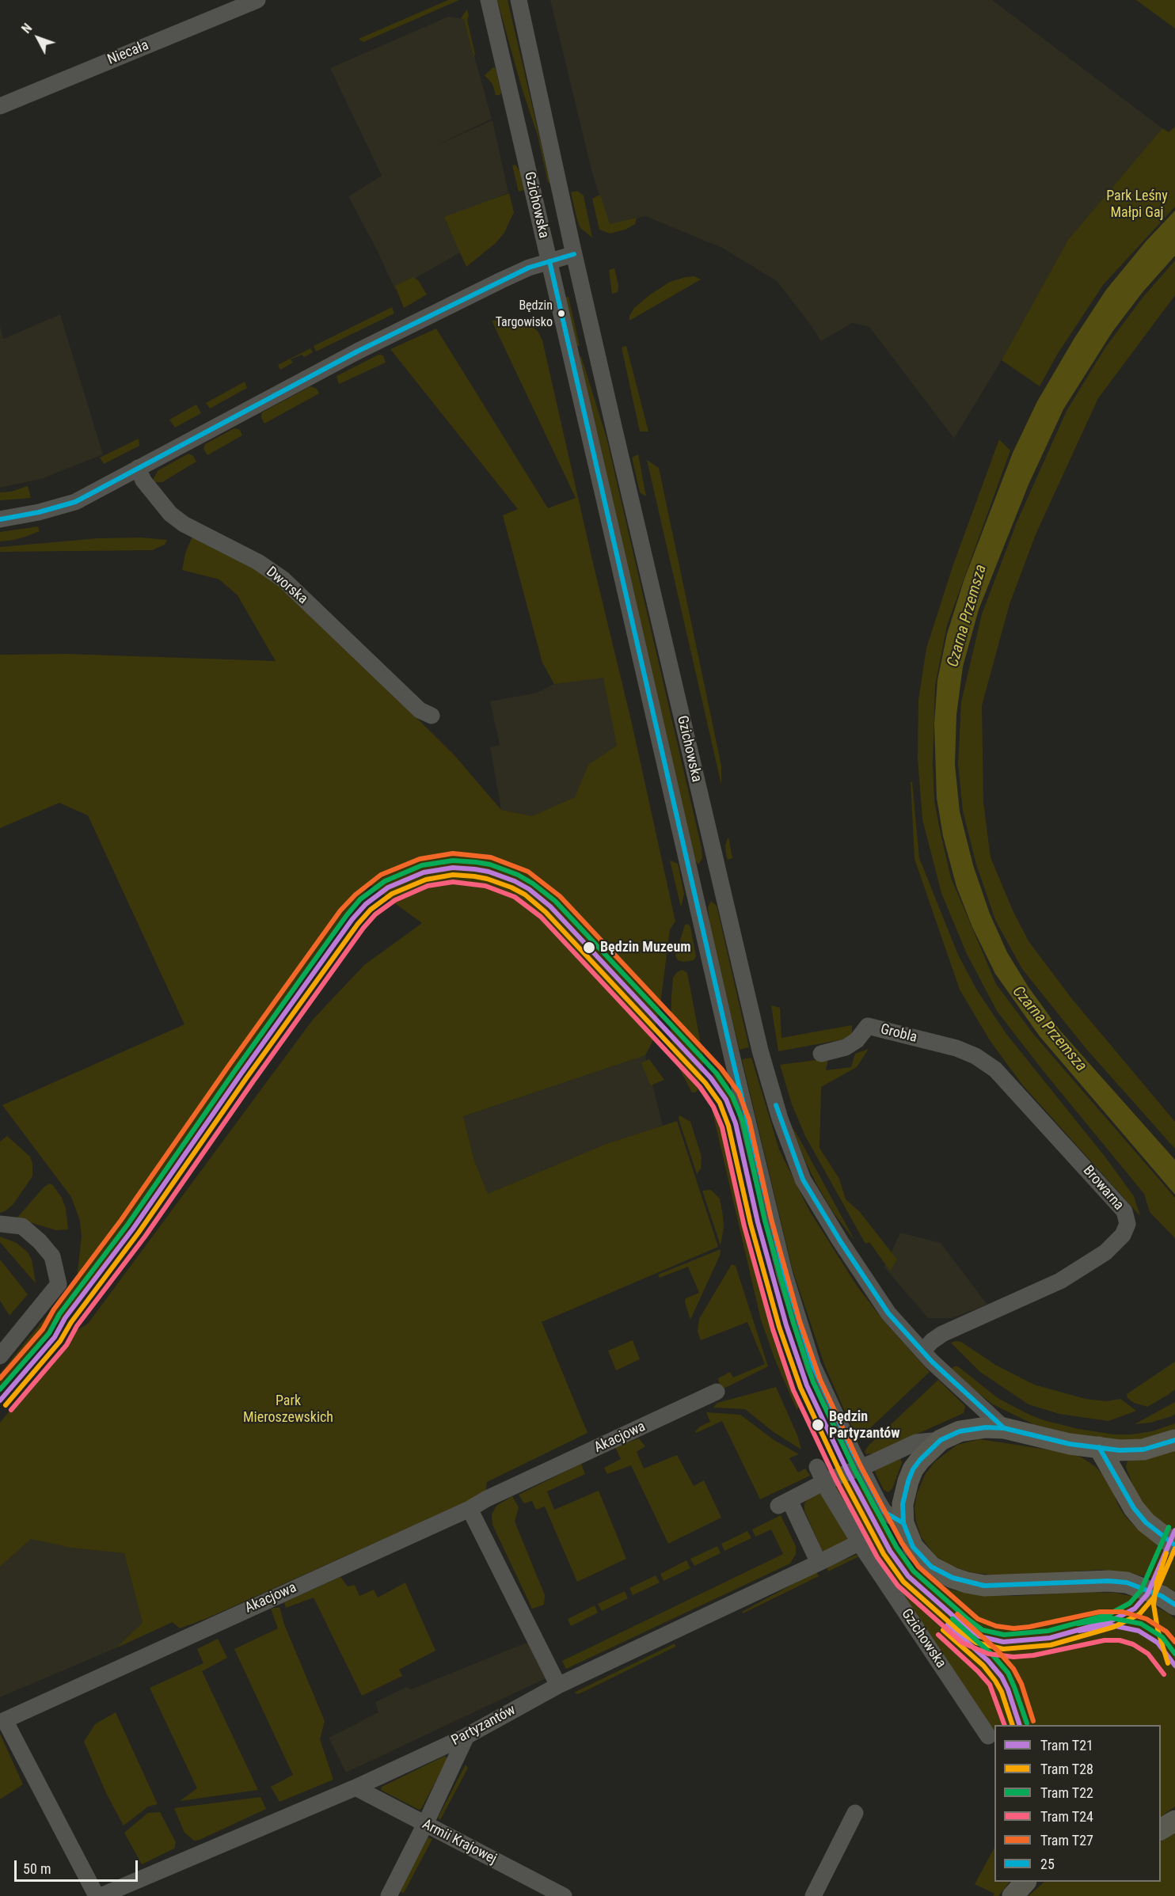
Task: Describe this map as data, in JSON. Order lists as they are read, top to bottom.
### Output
{
  "streets": {
    "street": [
      "Niecała",
      "Gzichowska",
      "Dworska",
      "Grobla",
      "Browarna",
      "Akacjowa",
      "Partyzantów",
      "Armii Krajowej"
    ]
  },
  "crossings": [
    ["Gzichowska", "Browarna"],
    ["Gzichowska", "Partyzantów"],
    ["Grobla", "Browarna"],
    ["Partyzantów", "Armii Krajowej"]
  ],
  "water": ["Czarna Przemsza"],
  "parks": ["Park Leśny Małpi Gaj", "Park Mieroszewskich"],
  "places": ["Będzin Targowisko", "Będzin Muzeum", "Będzin Partyzantów"],
  "lines": [
    "transit line 25",
    "tram line T27",
    "tram line T22",
    "tram line T21",
    "tram line T28",
    "tram line T24"
  ],
  "legend": [
    "Tram T21",
    "Tram T28",
    "Tram T22",
    "Tram T24",
    "Tram T27",
    "25"
  ],
  "scale_bar": "50 m",
  "north": "top left"
}
